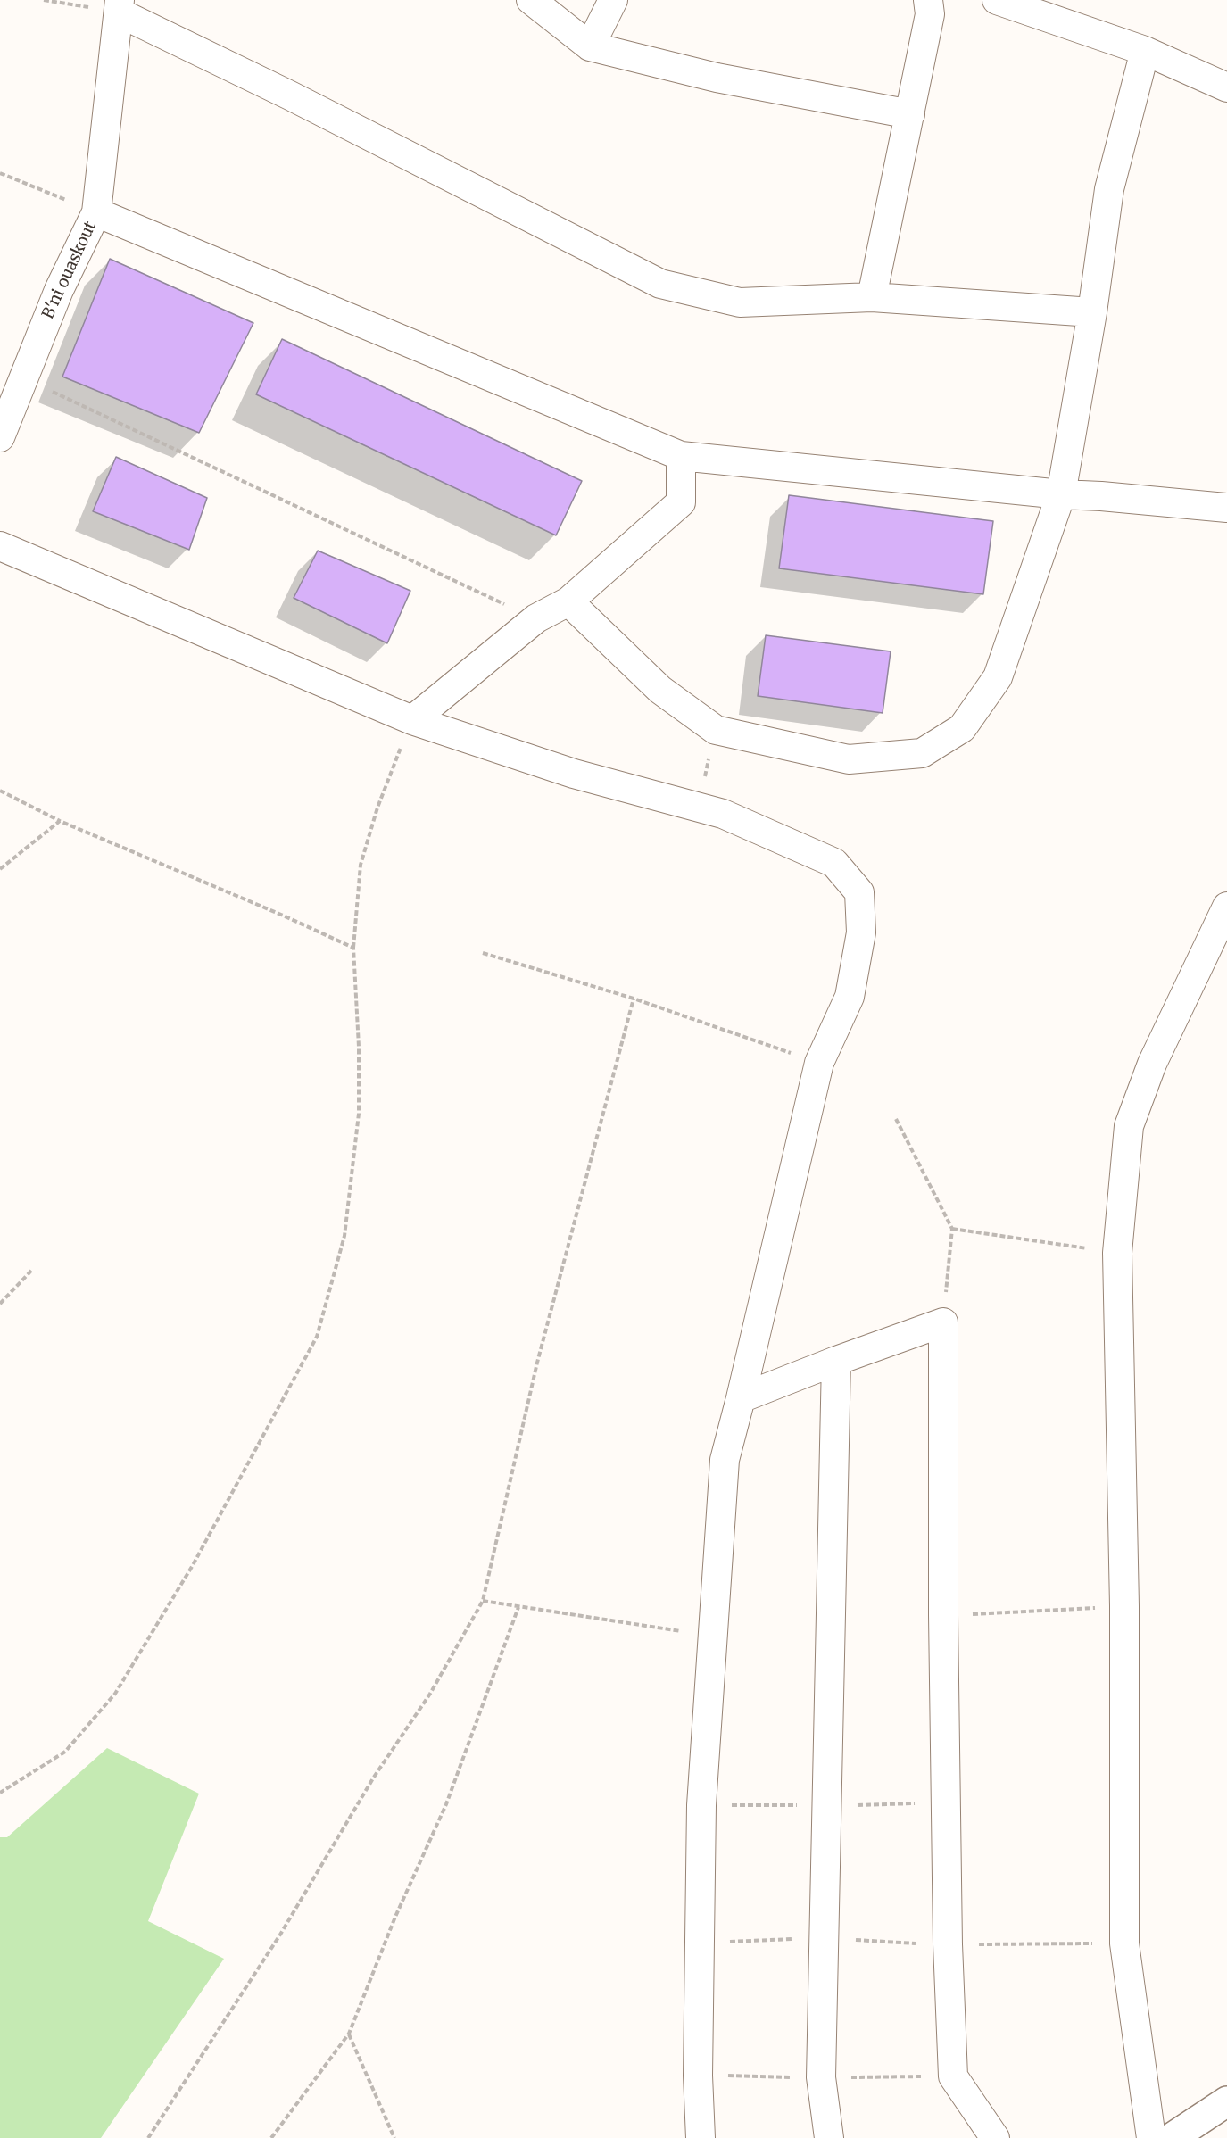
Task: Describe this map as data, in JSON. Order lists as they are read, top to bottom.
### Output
{
  "streets": {
    "street": ["B'ni ouaskout"]
  }
}
